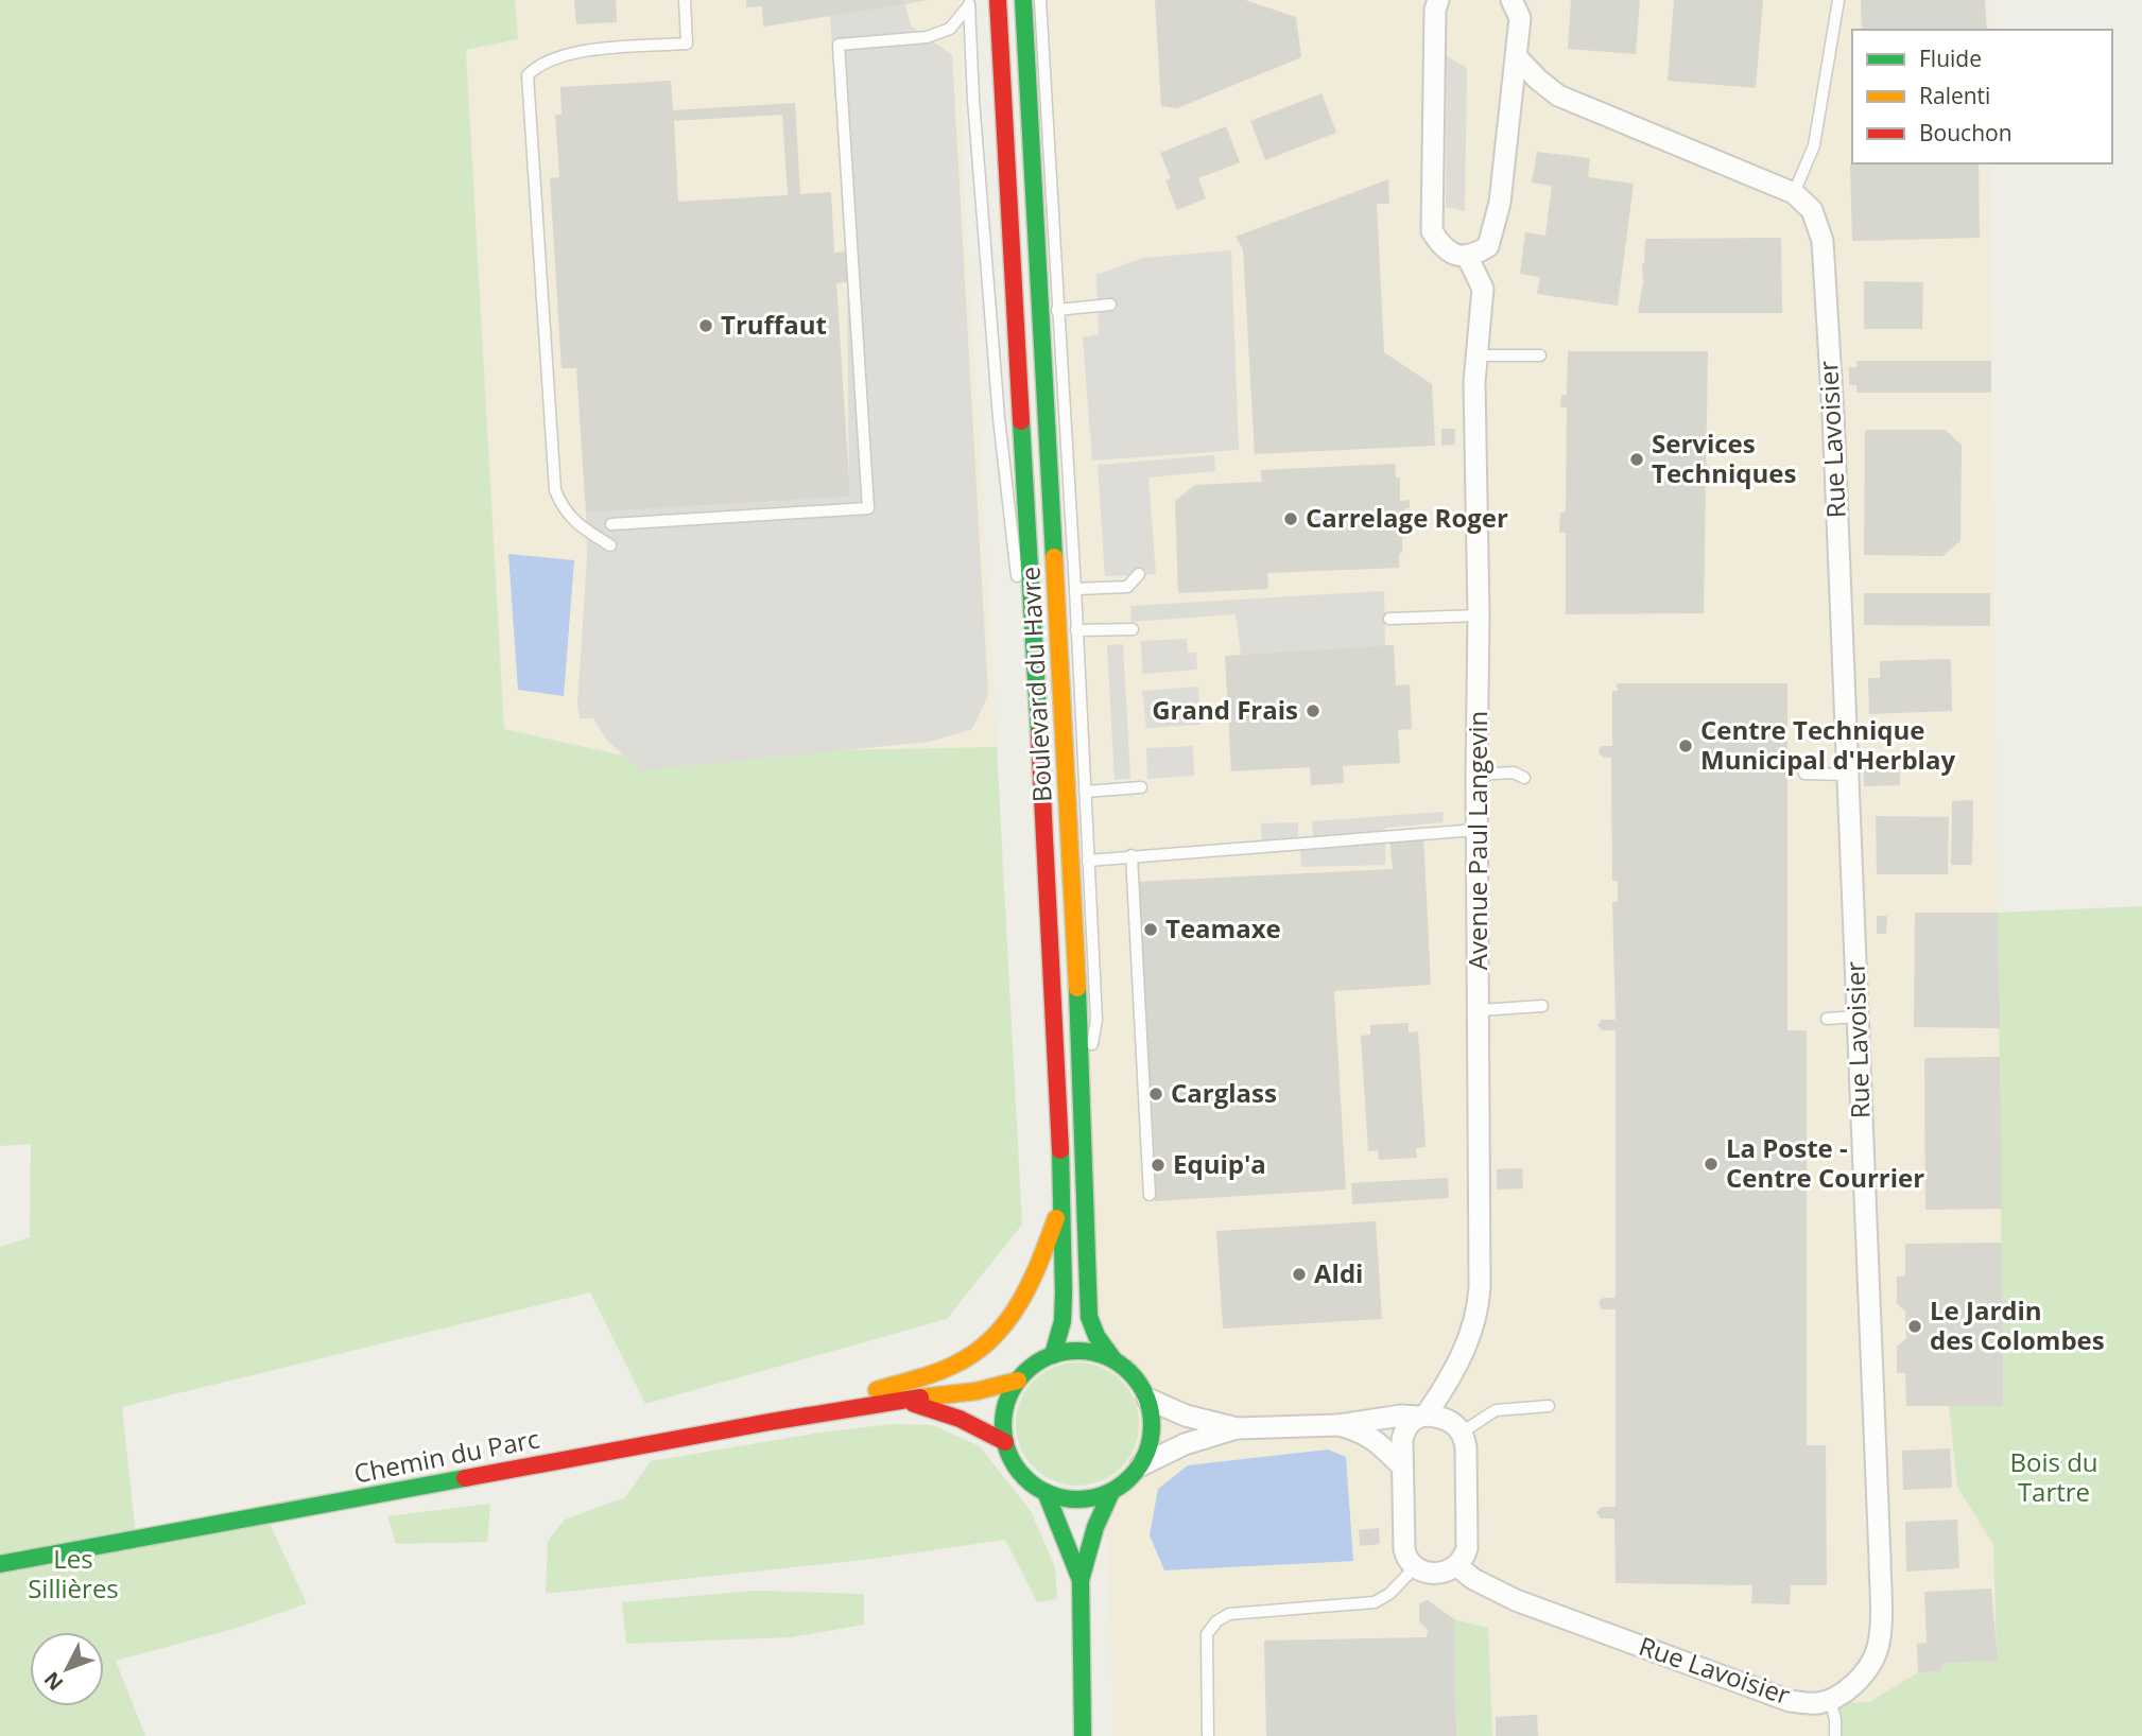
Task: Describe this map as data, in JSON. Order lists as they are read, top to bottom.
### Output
{
  "streets": {
    "main road": ["Boulevard du Havre", "Chemin du Parc"],
    "street": ["Rue Lavoisier", "Avenue Paul Langevin"]
  },
  "crossings": [
    ["Boulevard du Havre", "Chemin du Parc"]
  ],
  "parks": ["Bois du Tartre", "Les Sillières"],
  "places": [
    "Truffaut",
    "Services Techniques",
    "Carrelage Roger",
    "Grand Frais",
    "Centre Technique Municipal d'Herblay",
    "Teamaxe",
    "Carglass",
    "La Poste - Centre Courrier",
    "Equip'a",
    "Aldi",
    "Le Jardin des Colombes"
  ],
  "legend": ["Fluide", "Ralenti", "Bouchon"],
  "north": "bottom left"
}
